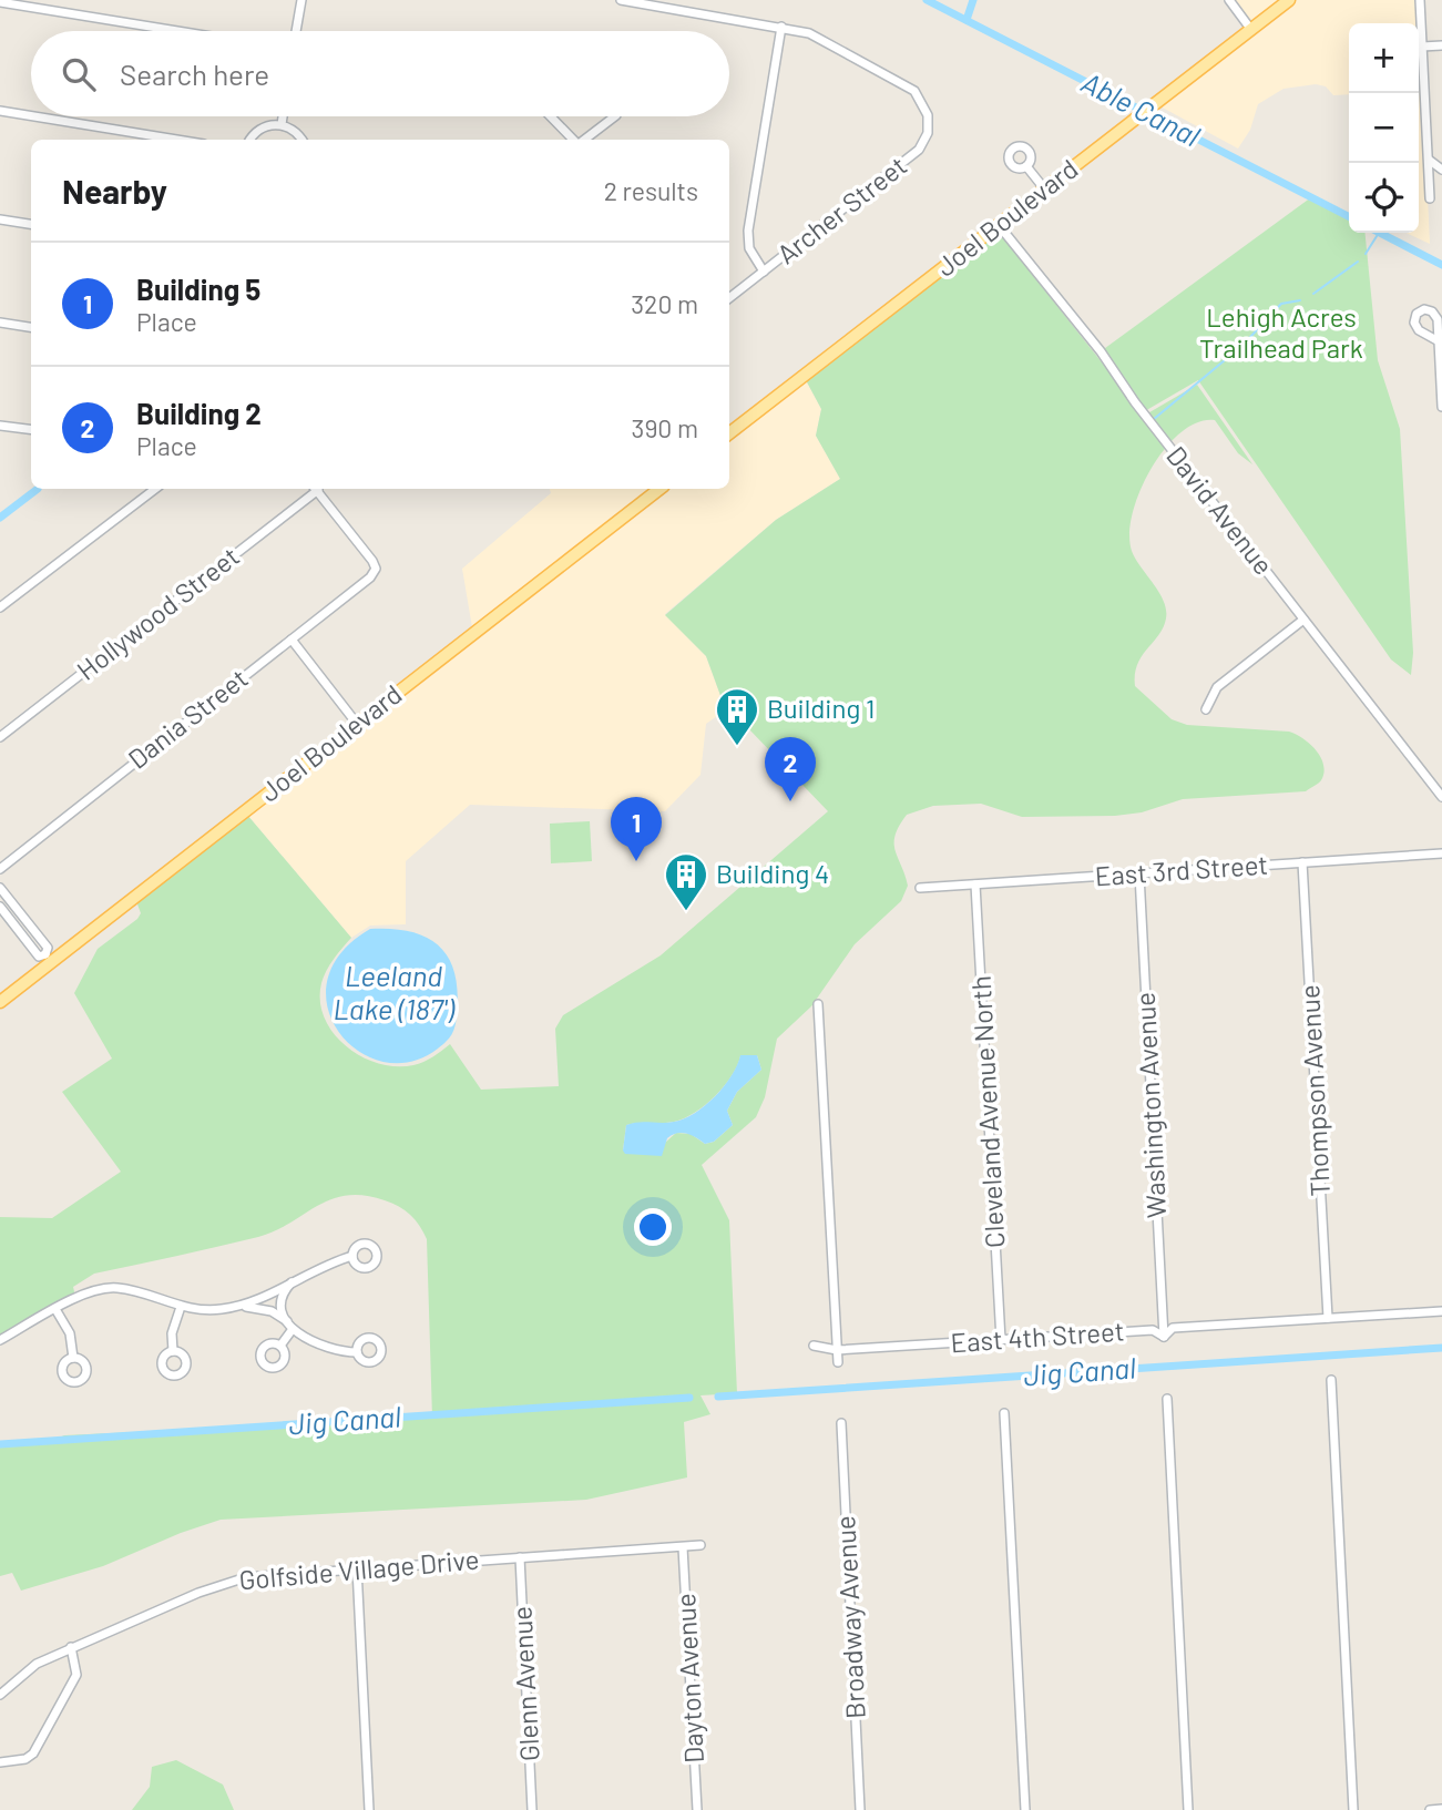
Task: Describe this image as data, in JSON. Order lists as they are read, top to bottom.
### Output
{
  "streets": {
    "main road": ["Joel Boulevard"],
    "street": [
      "Archer Street",
      "David Avenue",
      "Hollywood Street",
      "Dania Street",
      "East 3rd Street",
      "Thompson Avenue",
      "Washington Avenue",
      "Cleveland Avenue North",
      "East 4th Street",
      "Golfside Village Drive",
      "Broadway Avenue",
      "Dayton Avenue",
      "Glenn Avenue"
    ]
  },
  "crossings": [
    ["Joel Boulevard", "David Avenue"],
    ["East 3rd Street", "Thompson Avenue"],
    ["East 3rd Street", "Washington Avenue"],
    ["East 3rd Street", "Cleveland Avenue North"],
    ["Thompson Avenue", "East 4th Street"],
    ["Washington Avenue", "East 4th Street"],
    ["Cleveland Avenue North", "East 4th Street"],
    ["Golfside Village Drive", "Dayton Avenue"],
    ["Golfside Village Drive", "Glenn Avenue"]
  ],
  "water": ["Able Canal", "Leeland Lake (187')", "Jig Canal"],
  "parks": ["Lehigh Acres Trailhead Park"],
  "places": {
    "building": ["Building 1", "Building 4"]
  },
  "page": {
    "map_buttons": ["+", "−"],
    "search": "Search here",
    "heading": ["Nearby", "2 results"],
    "list": [
      {
        "mark": "1",
        "name": "Building 5",
        "note": "Place",
        "value": "320 m"
      },
      {
        "mark": "2",
        "name": "Building 2",
        "note": "Place",
        "value": "390 m"
      }
    ],
    "pins": ["2", "1"]
  }
}
